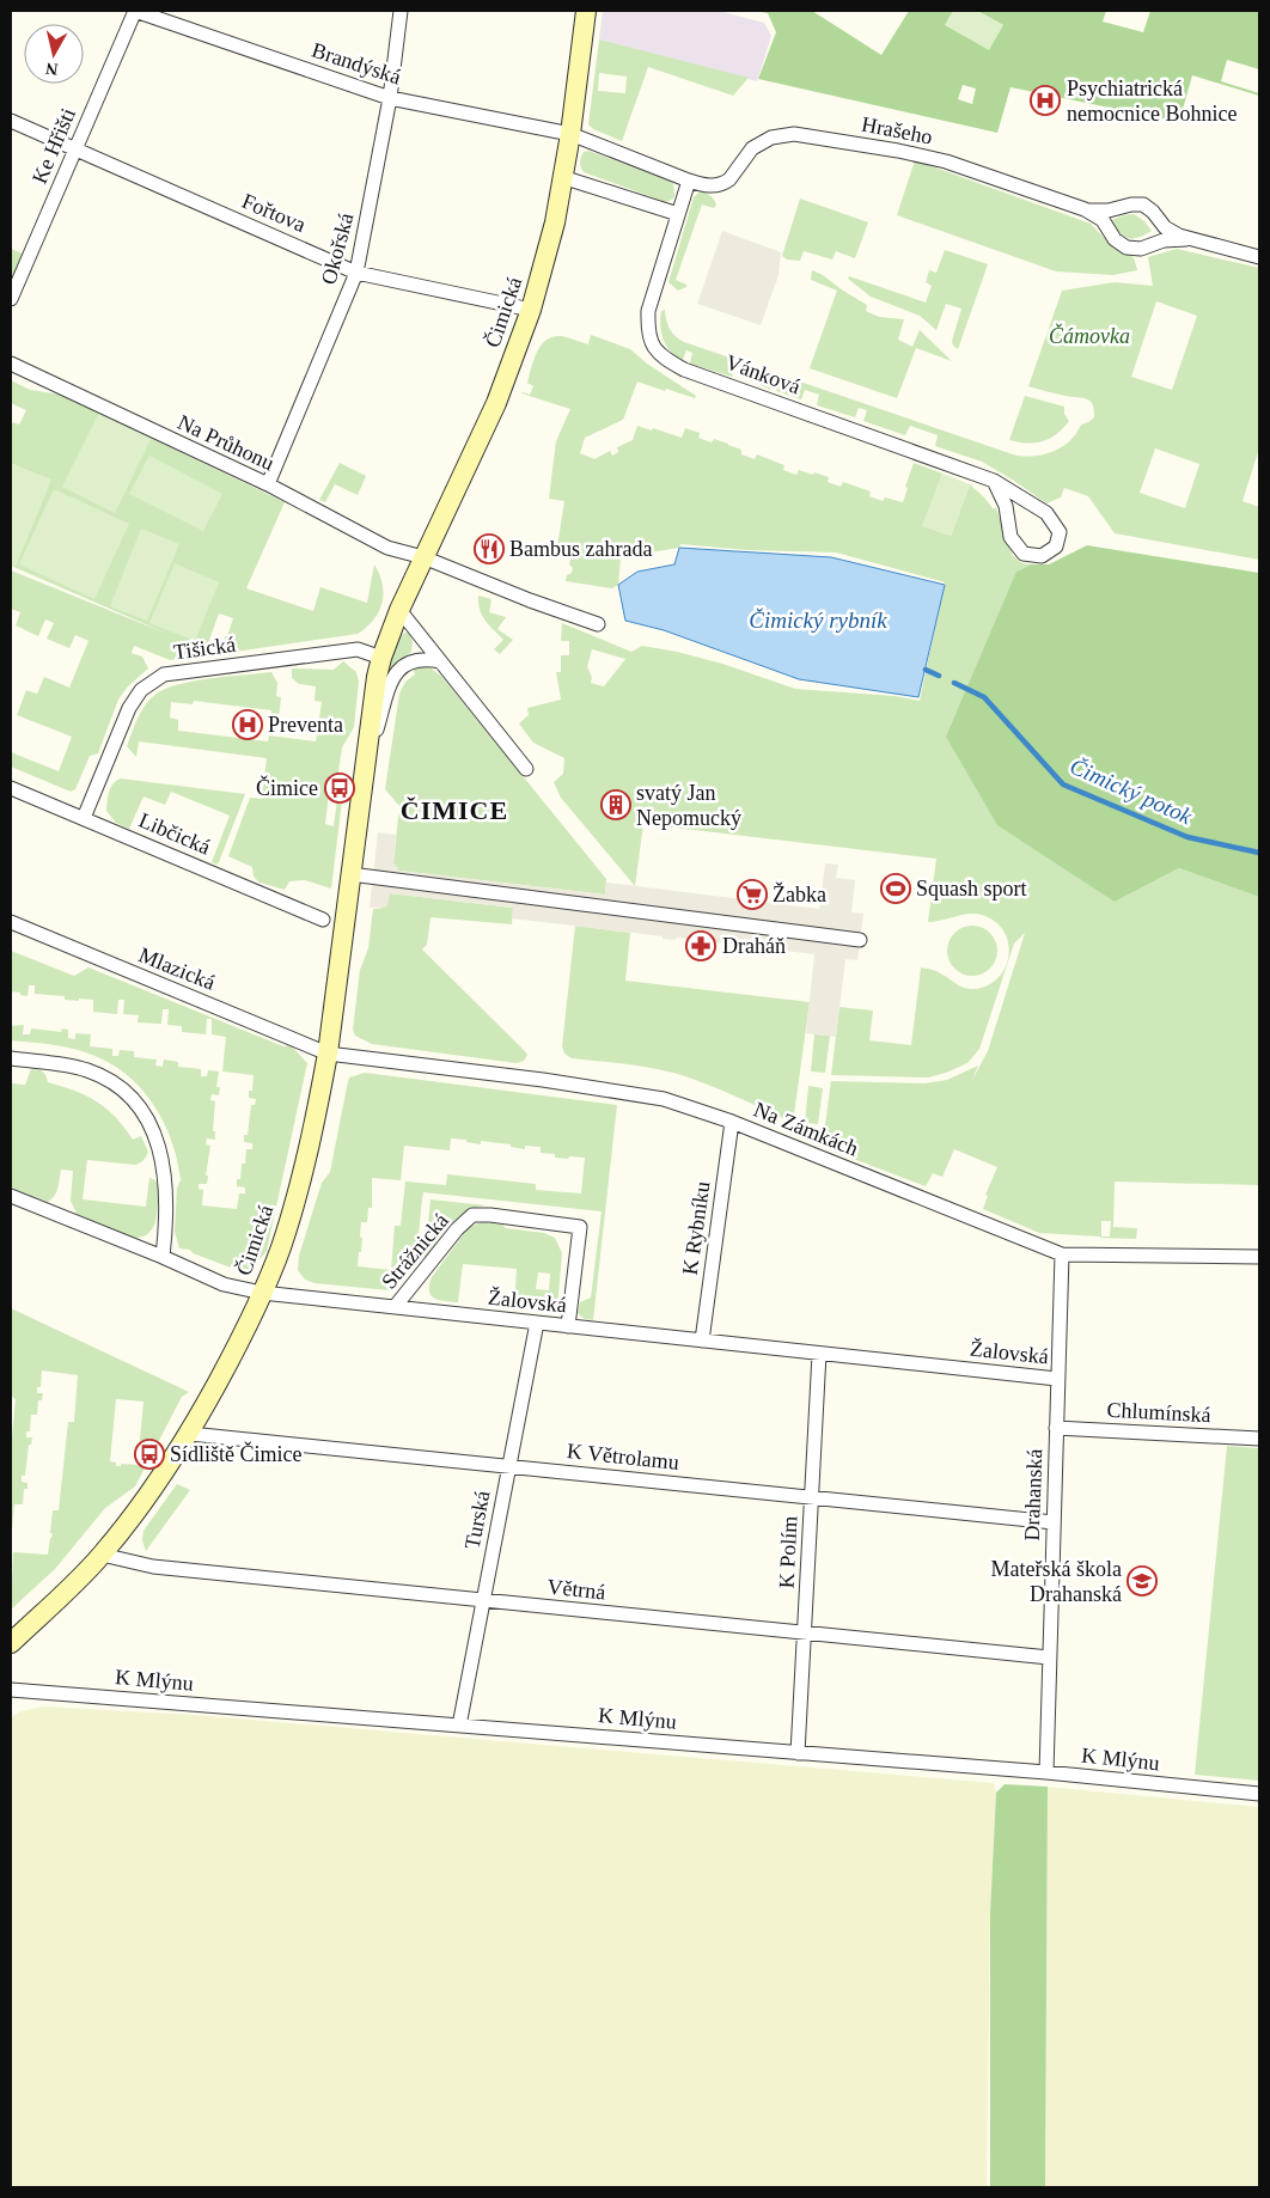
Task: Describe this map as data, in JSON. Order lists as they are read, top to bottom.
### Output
{
  "streets": {
    "street": [
      "Brandýská",
      "Hrašeho",
      "Ke Hřišti",
      "Fořtova",
      "Okořská",
      "Čimická",
      "Vánková",
      "Na Průhonu",
      "Tišická",
      "Libčická",
      "Mlazická",
      "Na Zámkách",
      "K Rybníku",
      "Strážnická",
      "Žalovská",
      "Chlumínská",
      "K Větrolamu",
      "Drahanská",
      "Turská",
      "K Polím",
      "Větrná",
      "K Mlýnu"
    ]
  },
  "crossings": [
    ["Brandýská", "Ke Hřišti"],
    ["Brandýská", "Okořská"],
    ["Brandýská", "Čimická"],
    ["Hrašeho", "Vánková"],
    ["Ke Hřišti", "Fořtova"],
    ["Fořtova", "Okořská"],
    ["Fořtova", "Čimická"],
    ["Okořská", "Na Průhonu"],
    ["Čimická", "Na Průhonu"],
    ["Čimická", "Tišická"],
    ["Čimická", "Mlazická"],
    ["Čimická", "Na Zámkách"],
    ["Čimická", "Žalovská"],
    ["Čimická", "K Větrolamu"],
    ["Čimická", "Větrná"],
    ["Tišická", "Libčická"],
    ["Mlazická", "Na Zámkách"],
    ["Na Zámkách", "K Rybníku"],
    ["Na Zámkách", "Drahanská"],
    ["K Rybníku", "Žalovská"],
    ["Strážnická", "Žalovská"],
    ["Žalovská", "Drahanská"],
    ["Žalovská", "Turská"],
    ["Žalovská", "K Polím"],
    ["Chlumínská", "Drahanská"],
    ["K Větrolamu", "Drahanská"],
    ["K Větrolamu", "Turská"],
    ["K Větrolamu", "K Polím"],
    ["Drahanská", "Větrná"],
    ["Drahanská", "K Mlýnu"],
    ["Turská", "Větrná"],
    ["Turská", "K Mlýnu"],
    ["K Polím", "Větrná"],
    ["K Polím", "K Mlýnu"]
  ],
  "districts": ["ČIMICE"],
  "water": ["Čimický rybník", "Čimický potok"],
  "parks": ["Čámovka"],
  "places": {
    "hospital": ["Psychiatrická nemocnice Bohnice", "Preventa"],
    "restaurant": ["Bambus zahrada"],
    "bus stop": ["Čimice", "Sídliště Čimice"],
    "building": ["svatý Jan Nepomucký"],
    "sports": ["Squash sport"],
    "supermarket": ["Žabka"],
    "pharmacy": ["Draháň"],
    "school or university": ["Mateřská škola Drahanská"]
  },
  "north": "bottom"
}
